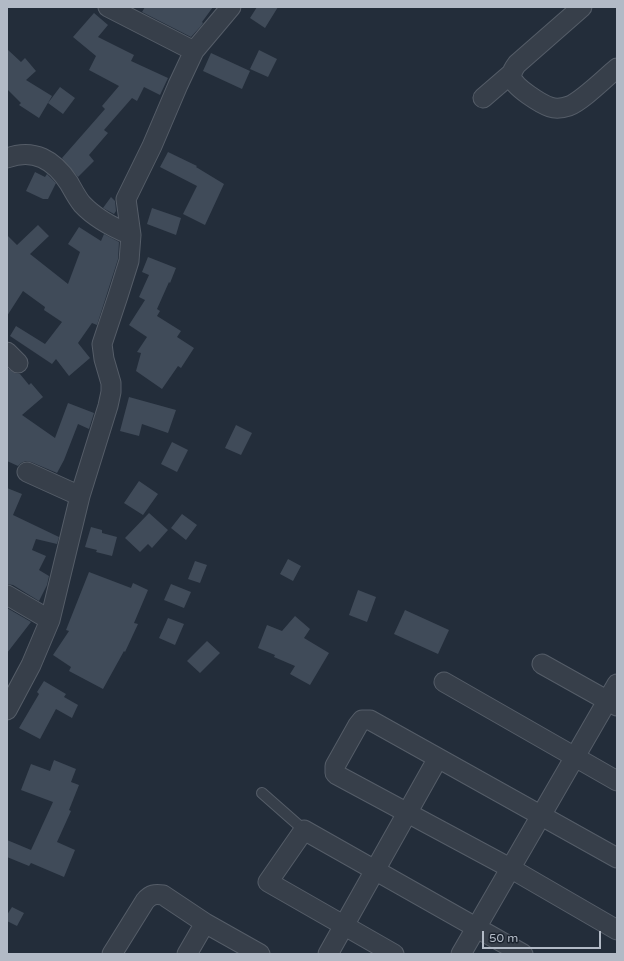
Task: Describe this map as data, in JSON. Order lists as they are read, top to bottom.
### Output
{
  "scale_bar": "50 m"
}
